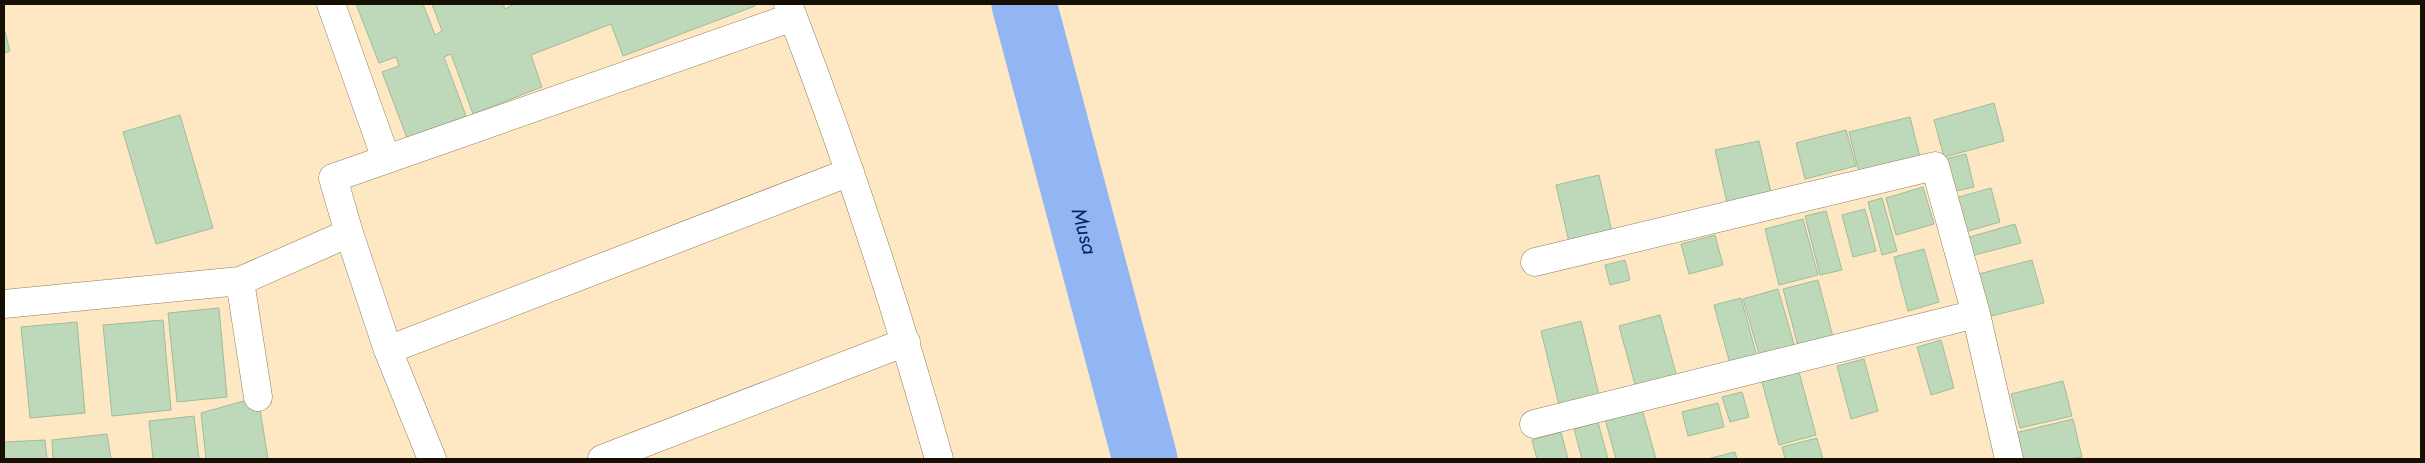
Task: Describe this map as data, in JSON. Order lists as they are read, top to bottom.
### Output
{
  "water": ["Musa"]
}
